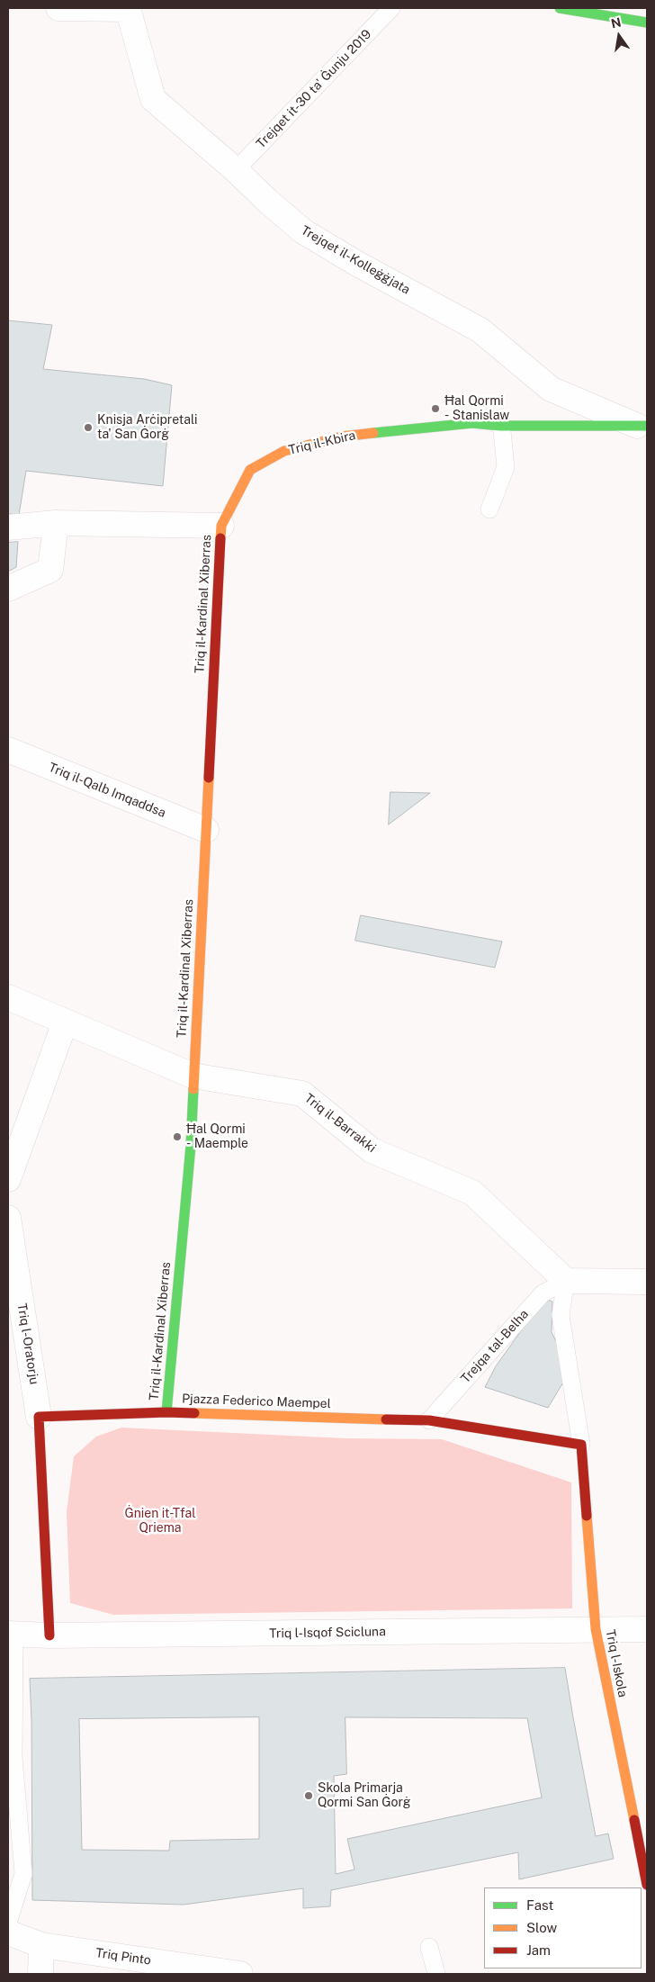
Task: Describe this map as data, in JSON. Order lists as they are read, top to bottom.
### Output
{
  "streets": {
    "street": [
      "Trejqet il-Kolleġġjata",
      "Triq il-Kbira",
      "Triq il-Kardinal Xiberras",
      "Triq il-Qalb Imqaddsa",
      "Triq il-Barrakki",
      "Triq l-Oratorju",
      "Pjazza Federico Maempel",
      "Triq l-Isqof Scicluna",
      "Triq l-Iskola",
      "Triq Pinto"
    ],
    "lane": ["Trejqet it-30 ta' Ġunju 2019", "Trejqa tal-Belha"]
  },
  "crossings": [
    ["Trejqet it-30 ta' Ġunju 2019", "Trejqet il-Kolleġġjata"],
    ["Trejqet il-Kolleġġjata", "Triq il-Kbira"],
    ["Triq il-Kbira", "Triq il-Kardinal Xiberras"],
    ["Triq il-Kardinal Xiberras", "Triq il-Qalb Imqaddsa"],
    ["Triq il-Kardinal Xiberras", "Triq il-Barrakki"],
    ["Triq il-Kardinal Xiberras", "Pjazza Federico Maempel"],
    ["Triq il-Barrakki", "Trejqa tal-Belha"],
    ["Triq l-Oratorju", "Pjazza Federico Maempel"],
    ["Trejqa tal-Belha", "Pjazza Federico Maempel"],
    ["Pjazza Federico Maempel", "Triq l-Iskola"],
    ["Triq l-Isqof Scicluna", "Triq l-Iskola"]
  ],
  "parks": ["Ġnien it-Tfal Qriema"],
  "places": [
    "Ħal Qormi - Stanislaw",
    "Knisja Arċipretali ta' San Ġorġ",
    "Ħal Qormi - Maemple",
    "Skola Primarja Qormi San Ġorġ"
  ],
  "legend": ["Fast", "Slow", "Jam"],
  "north": "top"
}
